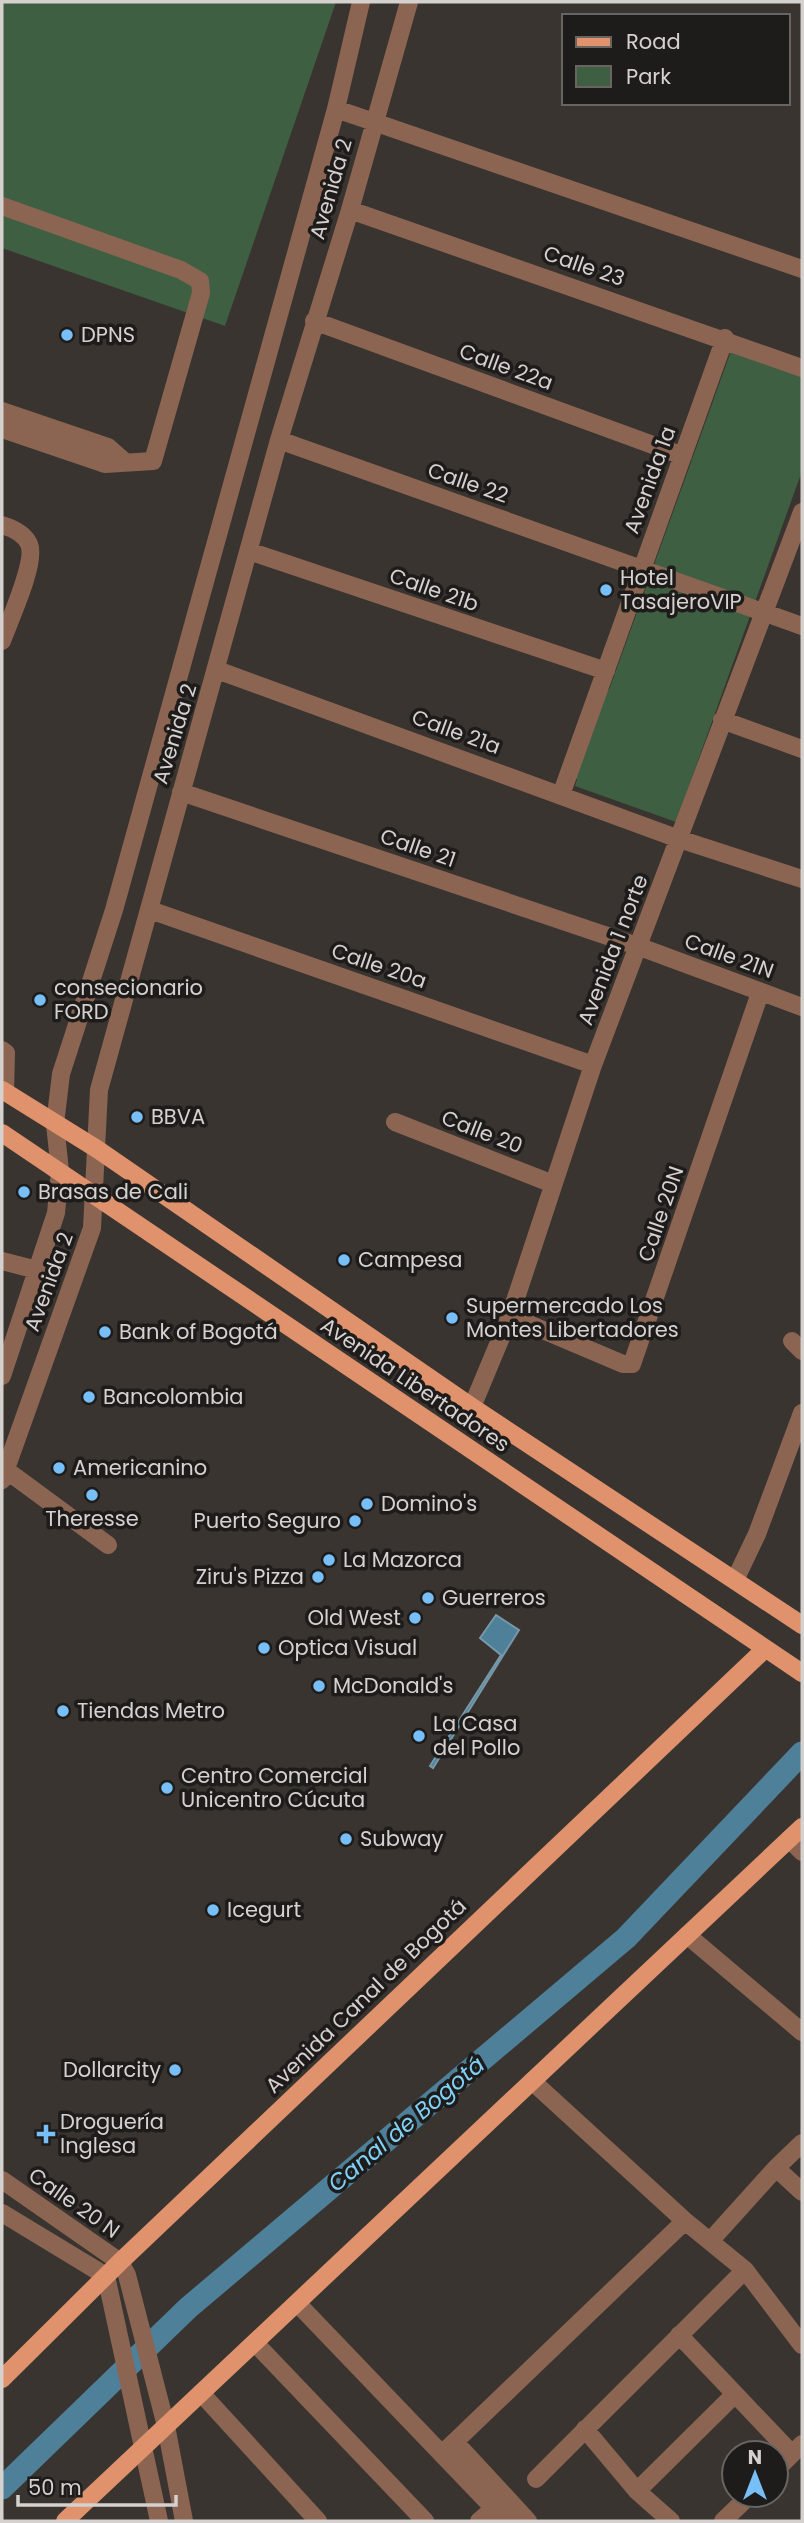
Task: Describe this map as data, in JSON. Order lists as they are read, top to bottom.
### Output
{
  "streets": {
    "main road": ["Avenida Libertadores", "Avenida Canal de Bogotá"],
    "street": [
      "Avenida 2",
      "Calle 23",
      "Calle 22a",
      "Avenida 1a",
      "Calle 22",
      "Calle 21b",
      "Calle 21a",
      "Calle 21",
      "Avenida 1 norte",
      "Calle 21N",
      "Calle 20a",
      "Calle 20",
      "Calle 20N",
      "Calle 20 N"
    ]
  },
  "crossings": [
    ["Avenida 2", "Calle 23"],
    ["Avenida 2", "Calle 22a"],
    ["Avenida 2", "Calle 22"],
    ["Avenida 2", "Calle 21b"],
    ["Avenida 2", "Calle 21a"],
    ["Avenida 2", "Calle 21"],
    ["Avenida 2", "Calle 20a"],
    ["Avenida 2", "Avenida Libertadores"],
    ["Calle 23", "Avenida 1a"],
    ["Calle 22a", "Avenida 1a"],
    ["Avenida 1a", "Calle 22"],
    ["Avenida 1a", "Calle 21b"],
    ["Avenida 1a", "Calle 21a"],
    ["Calle 22", "Avenida 1 norte"],
    ["Calle 21a", "Avenida 1 norte"],
    ["Calle 21", "Avenida 1 norte"],
    ["Calle 21", "Calle 21N"],
    ["Avenida 1 norte", "Calle 21N"],
    ["Avenida 1 norte", "Calle 20a"],
    ["Avenida 1 norte", "Calle 20"],
    ["Avenida 1 norte", "Calle 20N"],
    ["Avenida 1 norte", "Avenida Libertadores"],
    ["Calle 21N", "Calle 20N"],
    ["Avenida Libertadores", "Avenida Canal de Bogotá"],
    ["Avenida Canal de Bogotá", "Calle 20 N"]
  ],
  "water": ["Canal de Bogotá"],
  "places": {
    "other": [
      "DPNS",
      "Hotel TasajeroVIP",
      "consecionario FORD",
      "BBVA",
      "Brasas de Cali",
      "Campesa",
      "Supermercado Los Montes Libertadores",
      "Bank of Bogotá",
      "Bancolombia",
      "Americanino",
      "Theresse",
      "Domino's",
      "Puerto Seguro",
      "La Mazorca",
      "Ziru's Pizza",
      "Guerreros",
      "Old West",
      "Optica Visual",
      "McDonald's",
      "Tiendas Metro",
      "La Casa del Pollo",
      "Centro Comercial Unicentro Cúcuta",
      "Subway",
      "Icegurt",
      "Dollarcity"
    ],
    "health": ["Droguería Inglesa"]
  },
  "legend": ["Road", "Park"],
  "scale_bar": "50 m",
  "north": "top"
}
